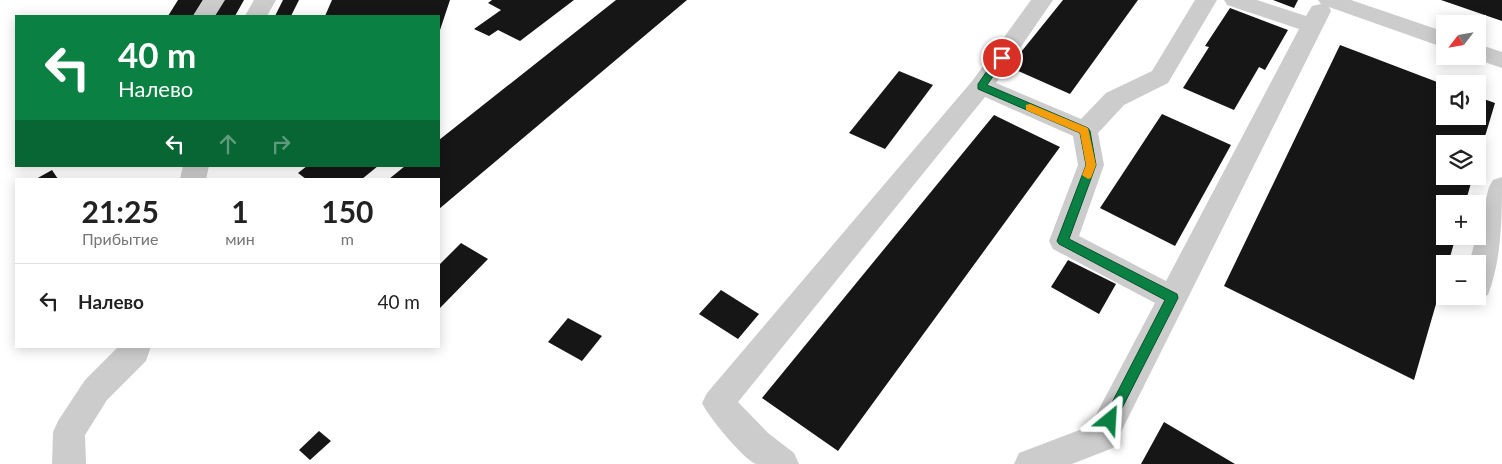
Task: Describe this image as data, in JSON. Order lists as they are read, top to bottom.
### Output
{
  "north": "bottom left",
  "page": {
    "map_buttons": ["+", "−"],
    "turn": ["40 m", "Налево"],
    "eta": [
      "21:25",
      "Прибытие",
      "1",
      "мин",
      "150",
      "m"
    ],
    "list": [
      {
        "name": "Налево",
        "value": "40 m"
      }
    ]
  }
}
